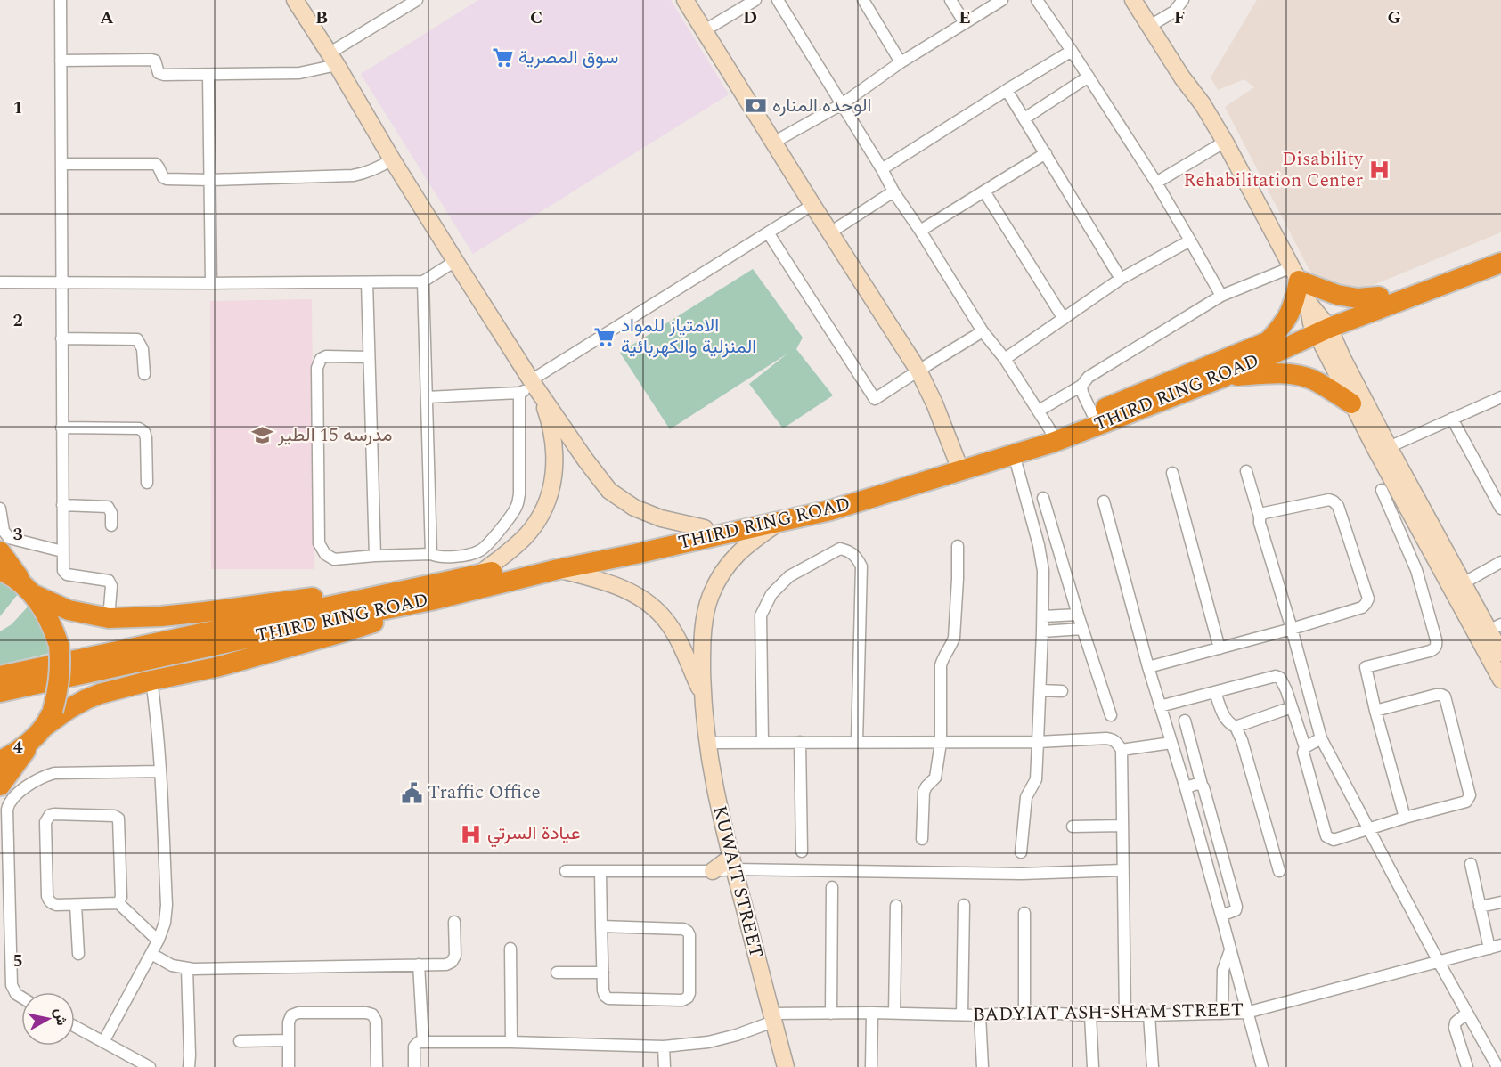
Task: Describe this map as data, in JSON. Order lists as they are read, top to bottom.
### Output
{
  "streets": {
    "highway": ["THIRD RING ROAD"],
    "main road": ["KUWAIT STREET"],
    "street": ["BADYIAT ASH-SHAM STREET"]
  },
  "crossings": [
    ["THIRD RING ROAD", "KUWAIT STREET"],
    ["KUWAIT STREET", "BADYIAT ASH-SHAM STREET"]
  ],
  "places": {
    "supermarket": ["سوق المصرية", "الامتياز للمواد المنزلية والكهربائية"],
    "bank": ["الوحده المناره"],
    "hospital": ["Disability Rehabilitation Center", "عيادة السرتي"],
    "school or university": ["مدرسه 15 الطير"],
    "public building": ["Traffic Office"]
  },
  "north": "right",
  "grid": {
    "columns": [
      "A",
      "B",
      "C",
      "D",
      "E",
      "F",
      "G"
    ],
    "rows": [
      "1",
      "2",
      "3",
      "4",
      "5"
    ]
  }
}
